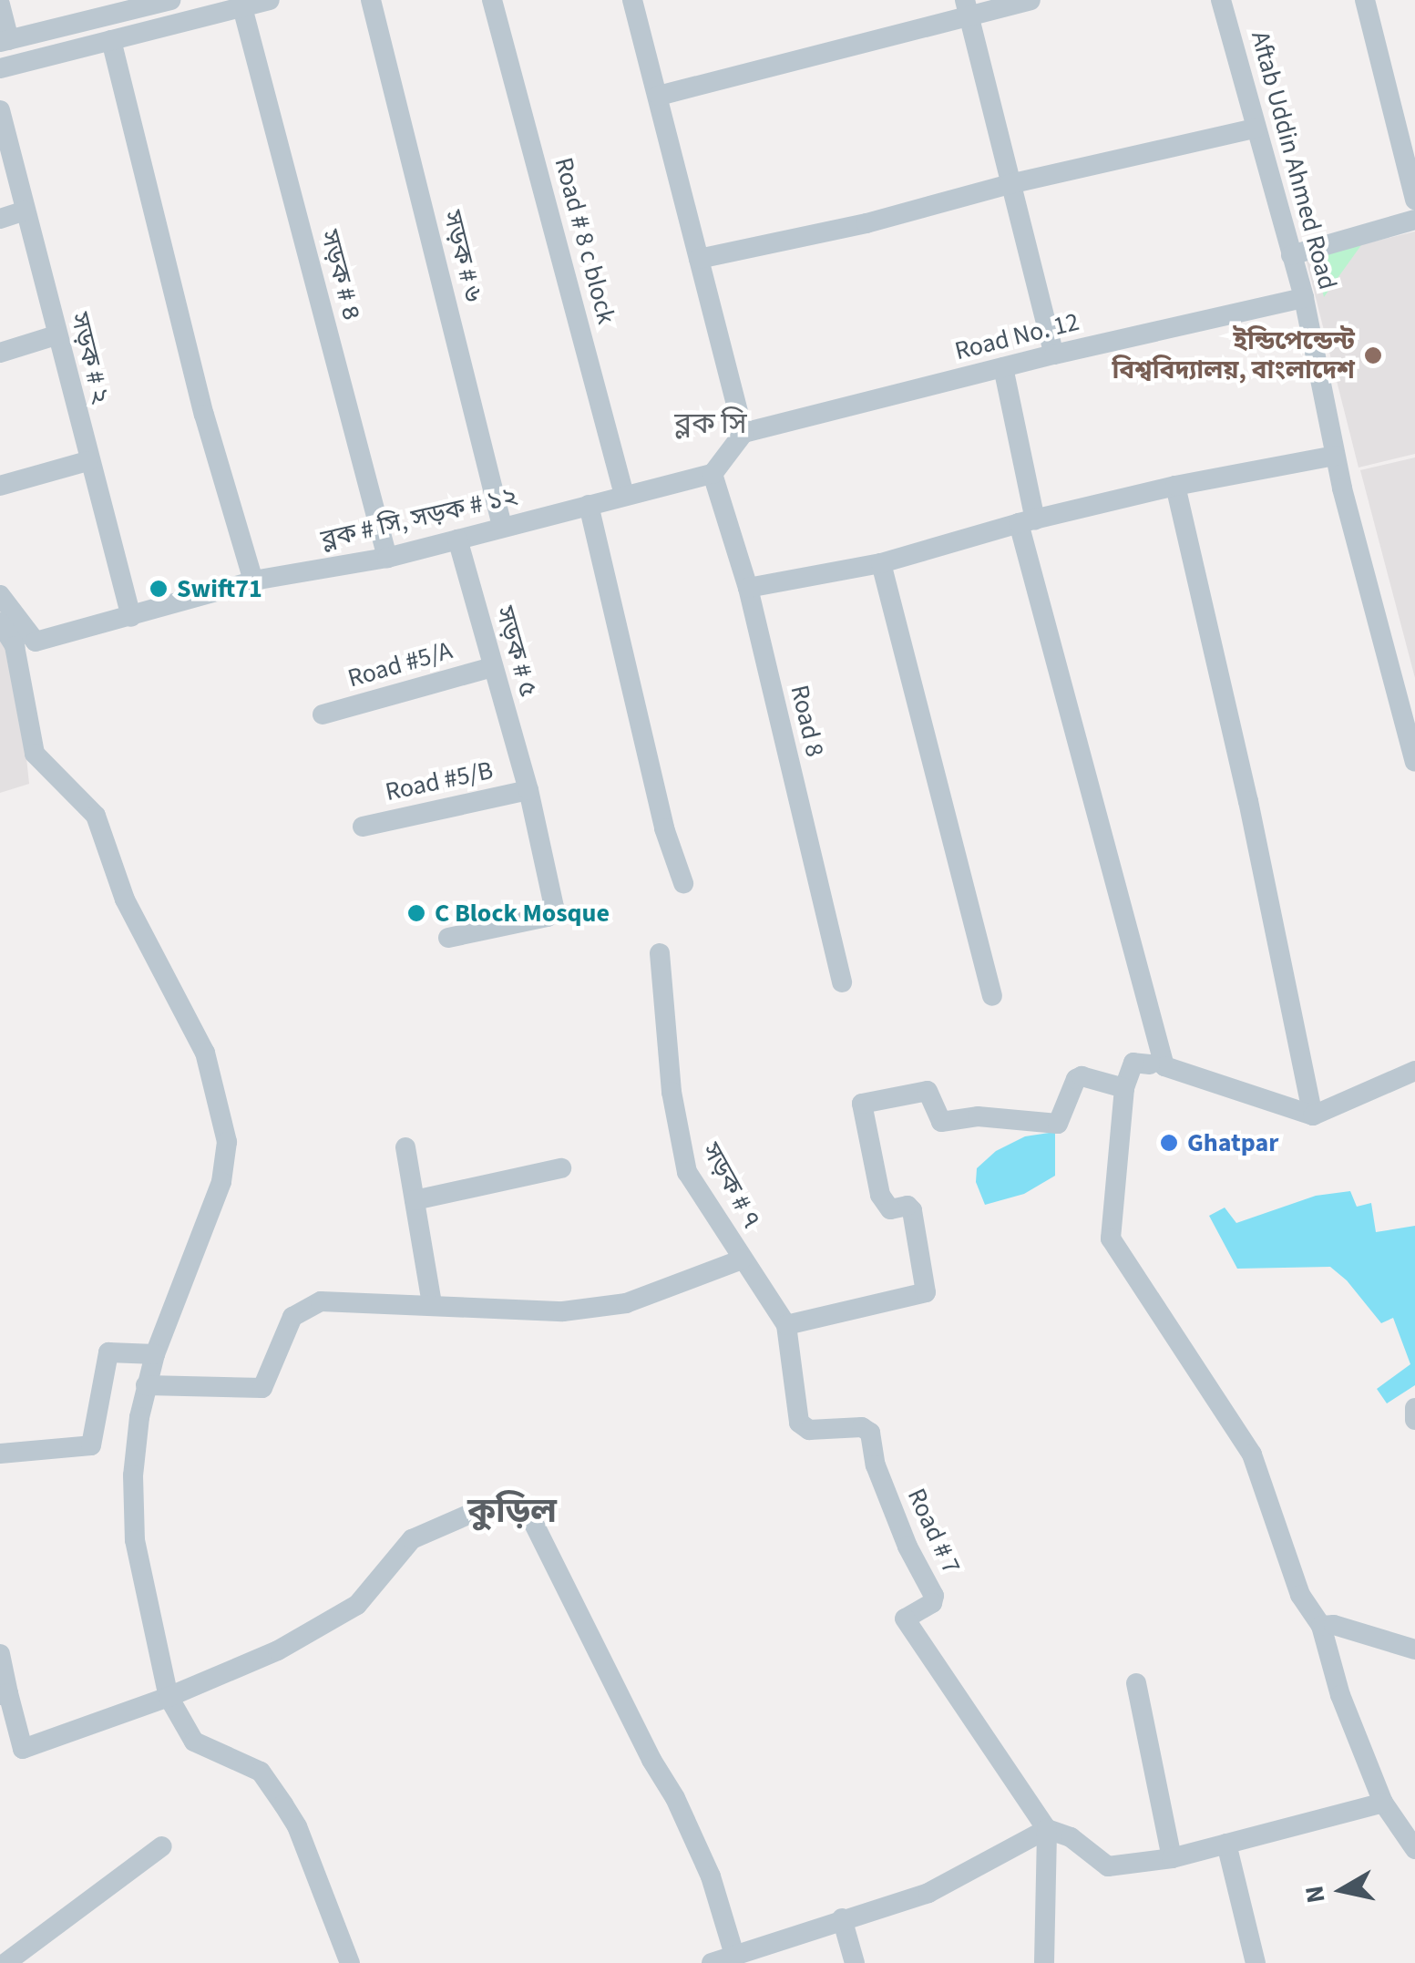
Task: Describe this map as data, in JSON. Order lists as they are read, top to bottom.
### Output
{
  "streets": {
    "street": [
      "Aftab Uddin Ahmed Road",
      "Road # 8 c block",
      "সড়ক # ৬",
      "সড়ক # ৪",
      "Road No. 12",
      "সড়ক # ২",
      "ব্লক # সি, সড়ক # ১২",
      "সড়ক # ৫",
      "Road #5/A",
      "Road 8",
      "Road #5/B",
      "সড়ক # ৭",
      "Road # 7"
    ]
  },
  "crossings": [
    ["Aftab Uddin Ahmed Road", "Road No. 12"],
    ["Road # 8 c block", "ব্লক # সি, সড়ক # ১২"],
    ["সড়ক # ৬", "ব্লক # সি, সড়ক # ১২"],
    ["সড়ক # ৪", "ব্লক # সি, সড়ক # ১২"],
    ["সড়ক # ২", "ব্লক # সি, সড়ক # ১২"],
    ["ব্লক # সি, সড়ক # ১২", "সড়ক # ৫"],
    ["ব্লক # সি, সড়ক # ১২", "Road 8"],
    ["সড়ক # ৫", "Road #5/A"],
    ["সড়ক # ৫", "Road #5/B"],
    ["সড়ক # ৭", "Road # 7"]
  ],
  "districts": ["ব্লক সি", "কুড়িল"],
  "places": [
    "ইন্ডিপেন্ডেন্ট বিশ্ববিদ্যালয়, বাংলাদেশ",
    "Swift71",
    "C Block Mosque",
    "Ghatpar"
  ],
  "north": "left"
}
